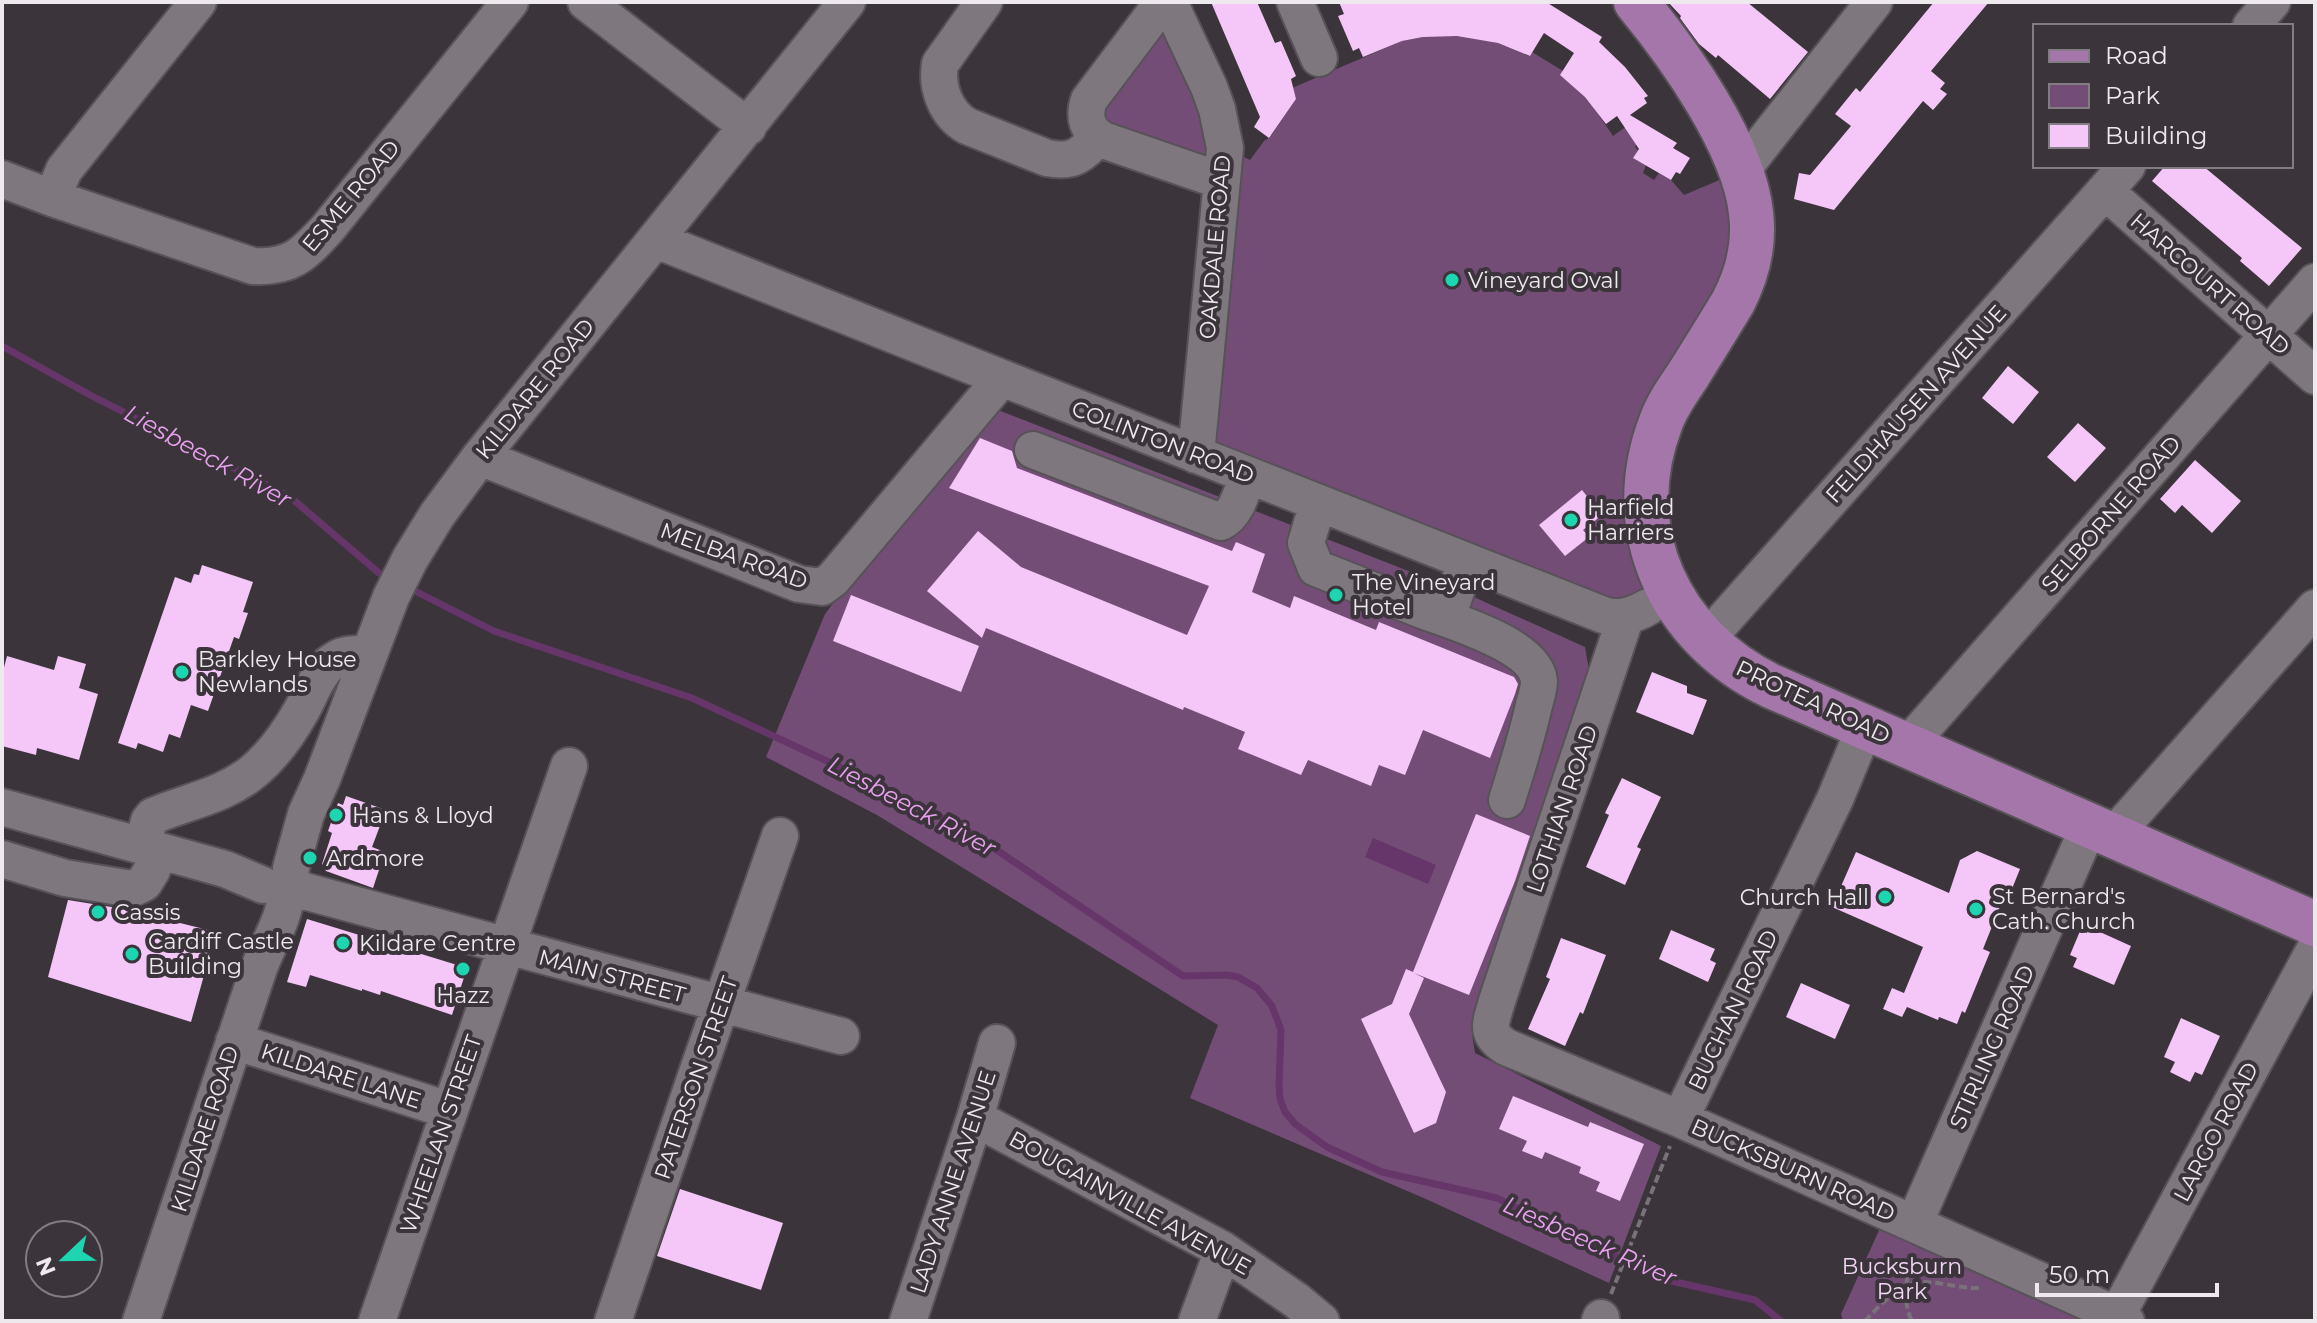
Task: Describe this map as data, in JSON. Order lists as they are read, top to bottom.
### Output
{
  "streets": {
    "main road": ["PROTEA ROAD"],
    "street": [
      "ESME ROAD",
      "OAKDALE ROAD",
      "HARCOURT ROAD",
      "KILDARE ROAD",
      "FELDHAUSEN AVENUE",
      "COLINTON ROAD",
      "SELBORNE ROAD",
      "MELBA ROAD",
      "LOTHIAN ROAD",
      "MAIN STREET",
      "BUCHAN ROAD",
      "STIRLING ROAD",
      "KILDARE LANE",
      "PATERSON STREET",
      "LARGO ROAD",
      "WHEELAN STREET",
      "BUCKSBURN ROAD",
      "LADY ANNE AVENUE",
      "BOUGAINVILLE AVENUE"
    ]
  },
  "crossings": [
    ["OAKDALE ROAD", "COLINTON ROAD"],
    ["HARCOURT ROAD", "FELDHAUSEN AVENUE"],
    ["HARCOURT ROAD", "SELBORNE ROAD"],
    ["KILDARE ROAD", "COLINTON ROAD"],
    ["KILDARE ROAD", "MELBA ROAD"],
    ["KILDARE ROAD", "MAIN STREET"],
    ["KILDARE ROAD", "KILDARE LANE"],
    ["FELDHAUSEN AVENUE", "PROTEA ROAD"],
    ["COLINTON ROAD", "MELBA ROAD"],
    ["COLINTON ROAD", "LOTHIAN ROAD"],
    ["SELBORNE ROAD", "PROTEA ROAD"],
    ["PROTEA ROAD", "BUCHAN ROAD"],
    ["PROTEA ROAD", "STIRLING ROAD"],
    ["LOTHIAN ROAD", "BUCKSBURN ROAD"],
    ["MAIN STREET", "PATERSON STREET"],
    ["MAIN STREET", "WHEELAN STREET"],
    ["BUCHAN ROAD", "BUCKSBURN ROAD"],
    ["STIRLING ROAD", "BUCKSBURN ROAD"],
    ["KILDARE LANE", "WHEELAN STREET"],
    ["LARGO ROAD", "BUCKSBURN ROAD"],
    ["LADY ANNE AVENUE", "BOUGAINVILLE AVENUE"]
  ],
  "water": ["Liesbeeck River"],
  "parks": ["Bucksburn Park"],
  "places": [
    "Vineyard Oval",
    "Harfield Harriers",
    "The Vineyard Hotel",
    "Barkley House Newlands",
    "Hans & Lloyd",
    "Ardmore",
    "Church Hall",
    "St Bernard's Cath. Church",
    "Cassis",
    "Kildare Centre",
    "Cardiff Castle Building",
    "Hazz"
  ],
  "legend": ["Road", "Park", "Building"],
  "scale_bar": "50 m",
  "north": "left"
}
